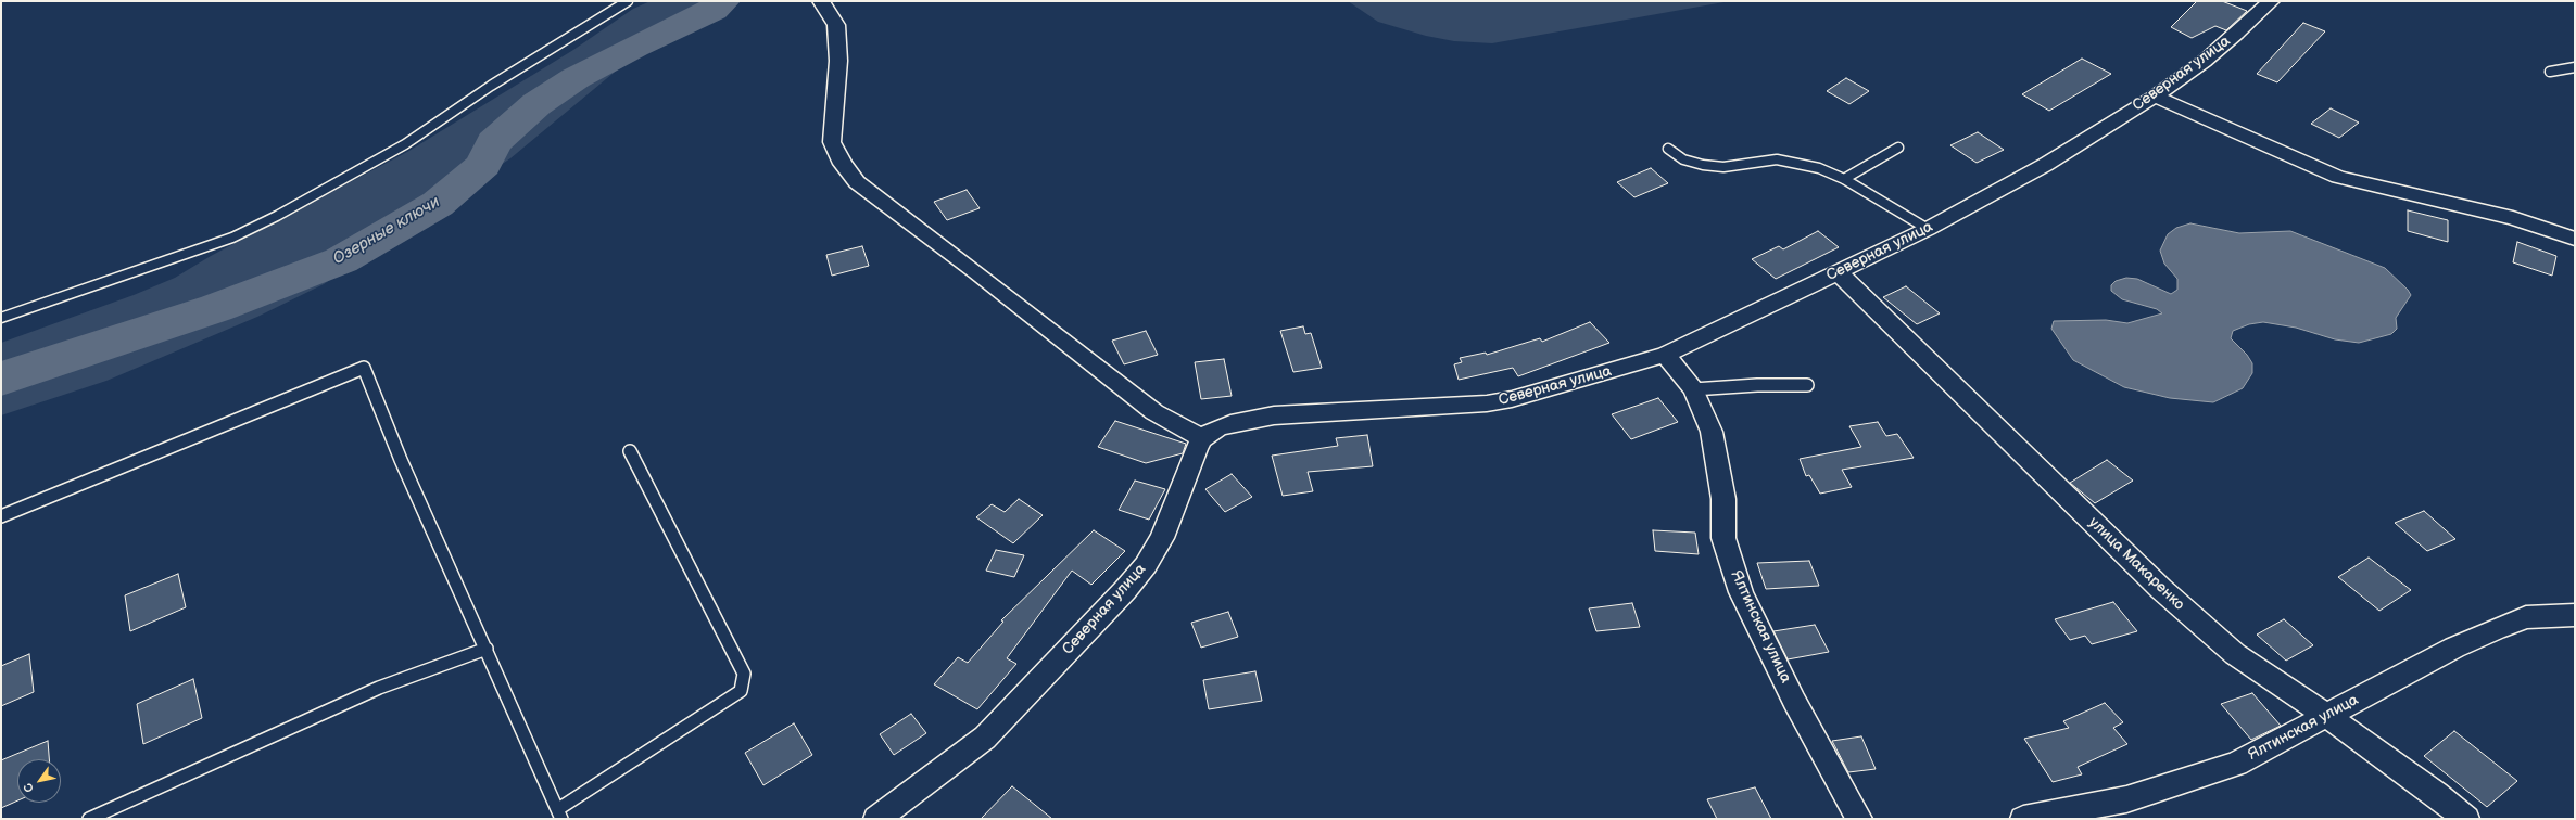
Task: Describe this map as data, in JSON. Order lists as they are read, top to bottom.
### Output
{
  "streets": {
    "street": ["Северная улица", "улица Макаренко", "Ялтинская улица"]
  },
  "crossings": [
    ["Северная улица", "улица Макаренко"],
    ["Северная улица", "Ялтинская улица"],
    ["улица Макаренко", "Ялтинская улица"]
  ],
  "water": ["Озерные ключи"],
  "north": "bottom left"
}
